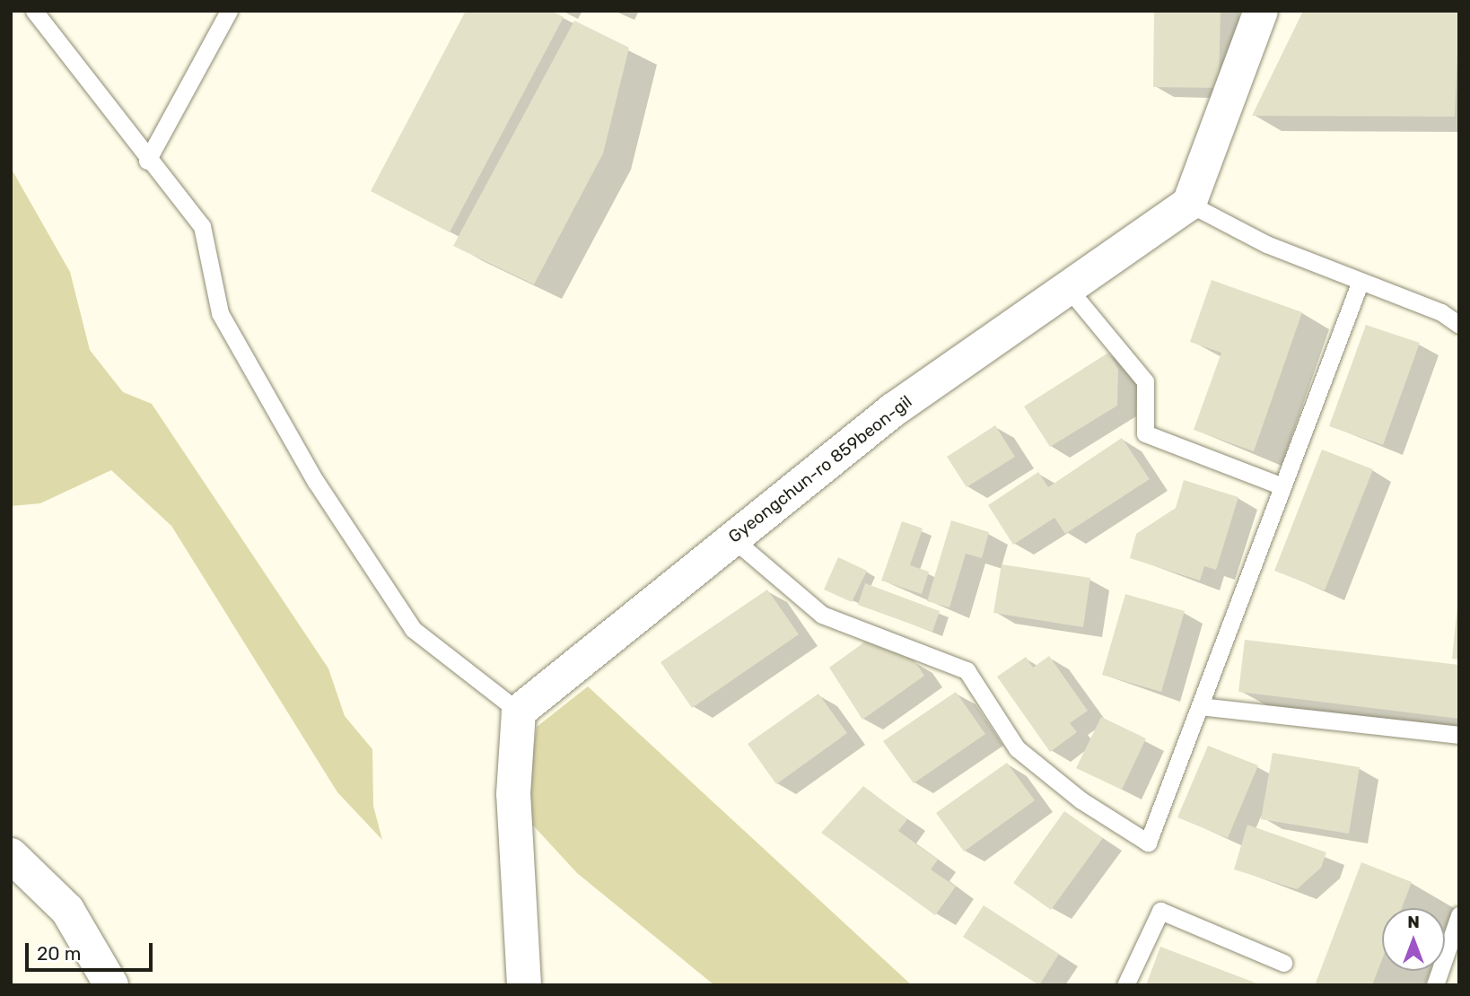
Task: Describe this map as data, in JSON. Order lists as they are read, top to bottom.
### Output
{
  "streets": {
    "street": ["Gyeongchun-ro 859beon-gil"]
  },
  "scale_bar": "20 m",
  "north": "top"
}
